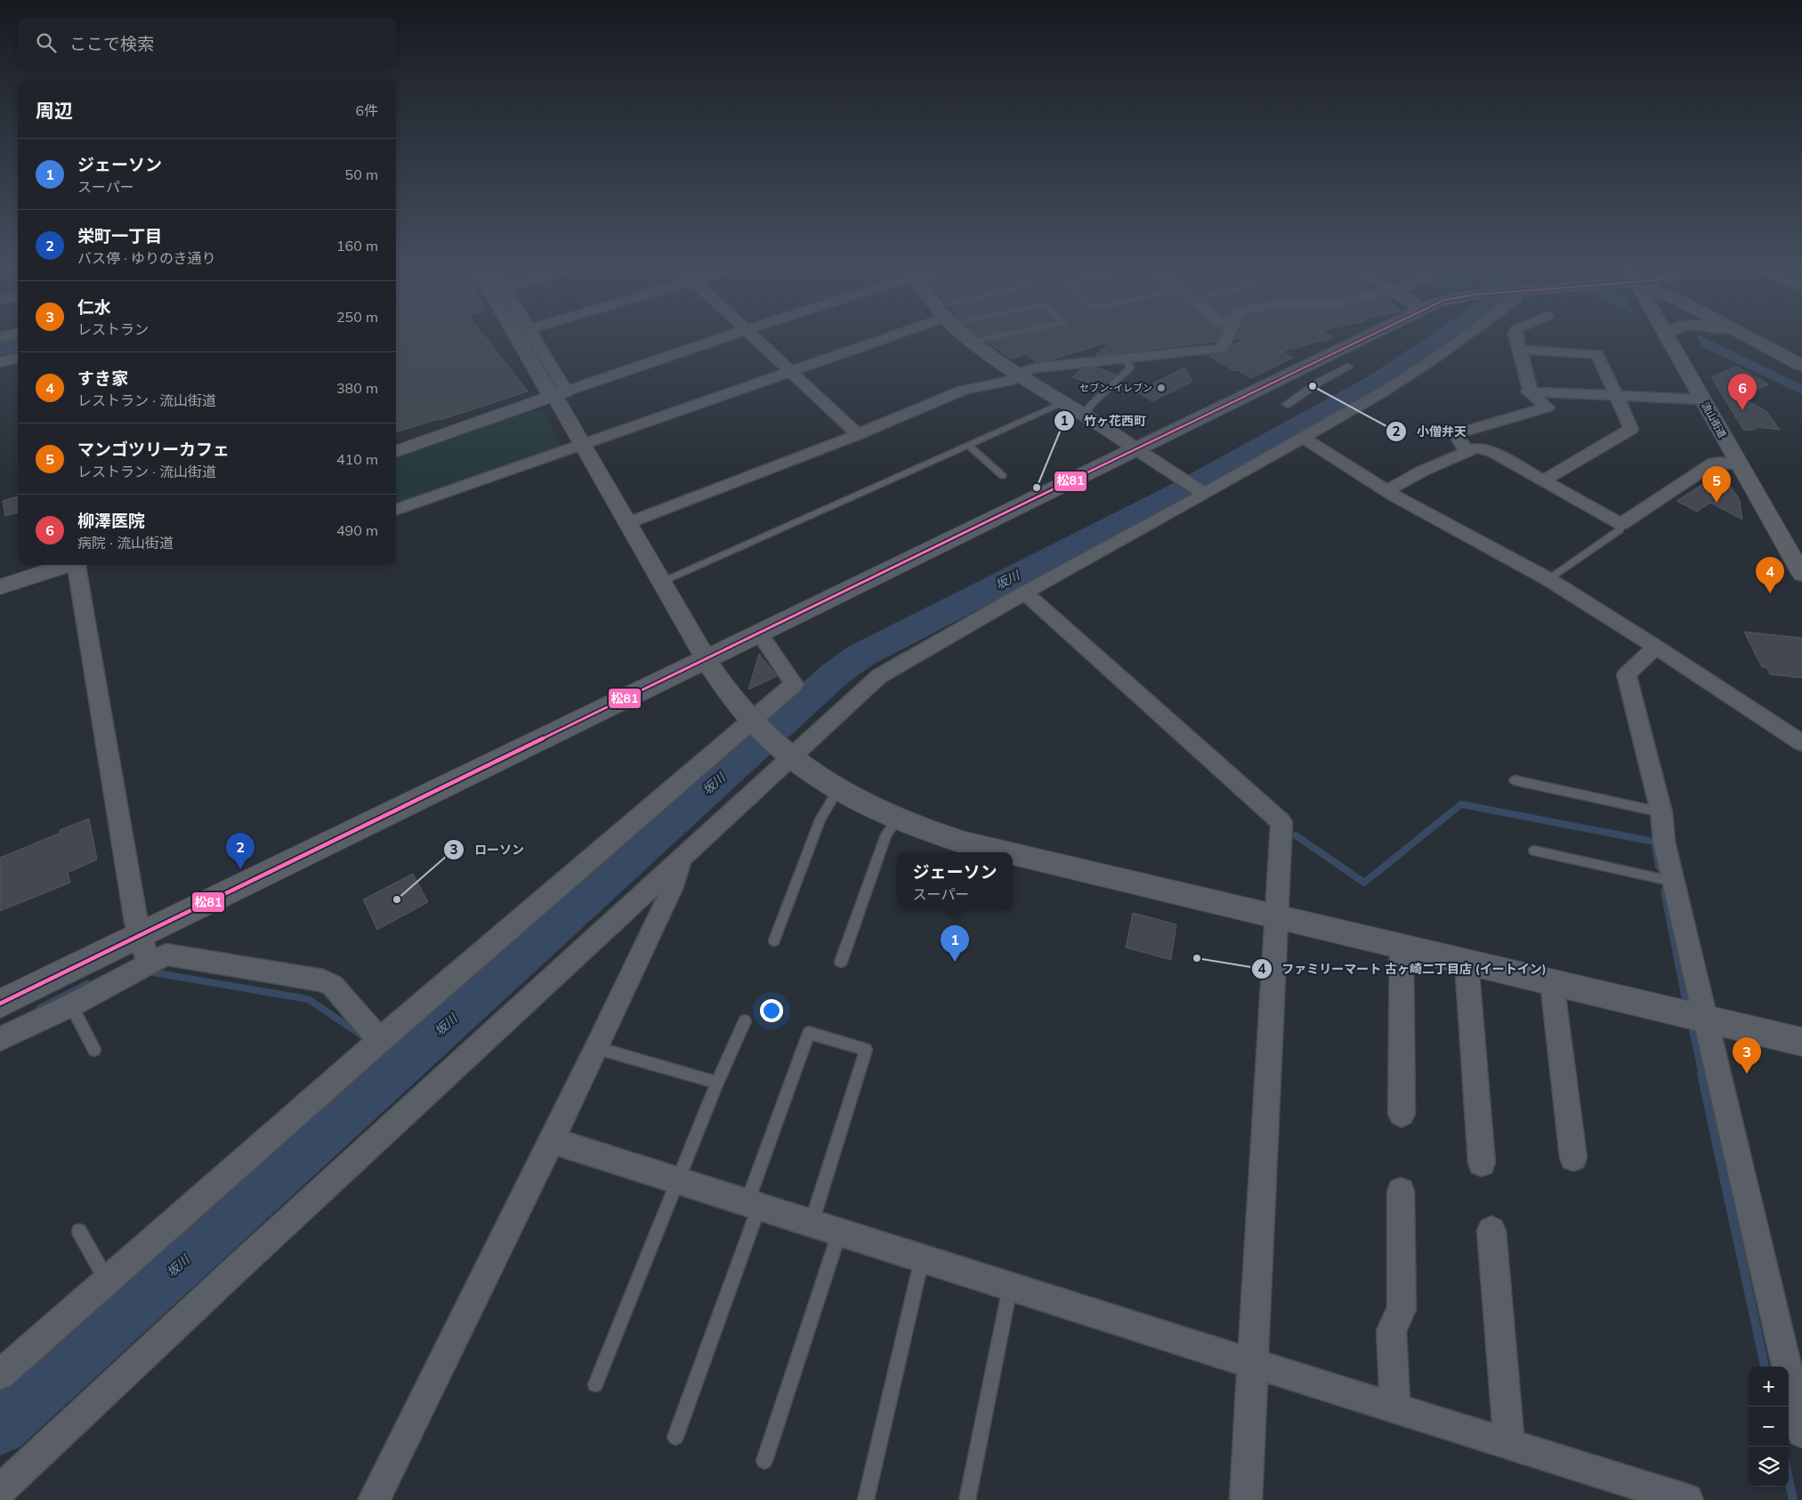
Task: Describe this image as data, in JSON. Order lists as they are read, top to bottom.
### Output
{
  "streets": {
    "main road": ["流山街道"]
  },
  "water": ["坂川"],
  "places": [
    "小僧弁天",
    "セブン-イレブン",
    "竹ヶ花西町",
    "ローソン",
    "ファミリーマート 古ヶ崎二丁目店 (イートイン)"
  ],
  "lines": ["transit line 松81"],
  "page": {
    "search": "ここで検索",
    "heading": ["周辺", "6件"],
    "list": [
      {
        "mark": "1",
        "name": "ジェーソン",
        "note": "スーパー",
        "value": "50 m"
      },
      {
        "mark": "2",
        "name": "栄町一丁目",
        "note": "バス停 · ゆりのき通り",
        "value": "160 m"
      },
      {
        "mark": "3",
        "name": "仁水",
        "note": "レストラン",
        "value": "250 m"
      },
      {
        "mark": "4",
        "name": "すき家",
        "note": "レストラン · 流山街道",
        "value": "380 m"
      },
      {
        "mark": "5",
        "name": "マンゴツリーカフェ",
        "note": "レストラン · 流山街道",
        "value": "410 m"
      },
      {
        "mark": "6",
        "name": "柳澤医院",
        "note": "病院 · 流山街道",
        "value": "490 m"
      }
    ],
    "pins": [
      "6",
      "5",
      "4",
      "2",
      "1",
      "3"
    ],
    "popup": ["ジェーソン", "スーパー"],
    "map_buttons": ["+", "−"]
  }
}
